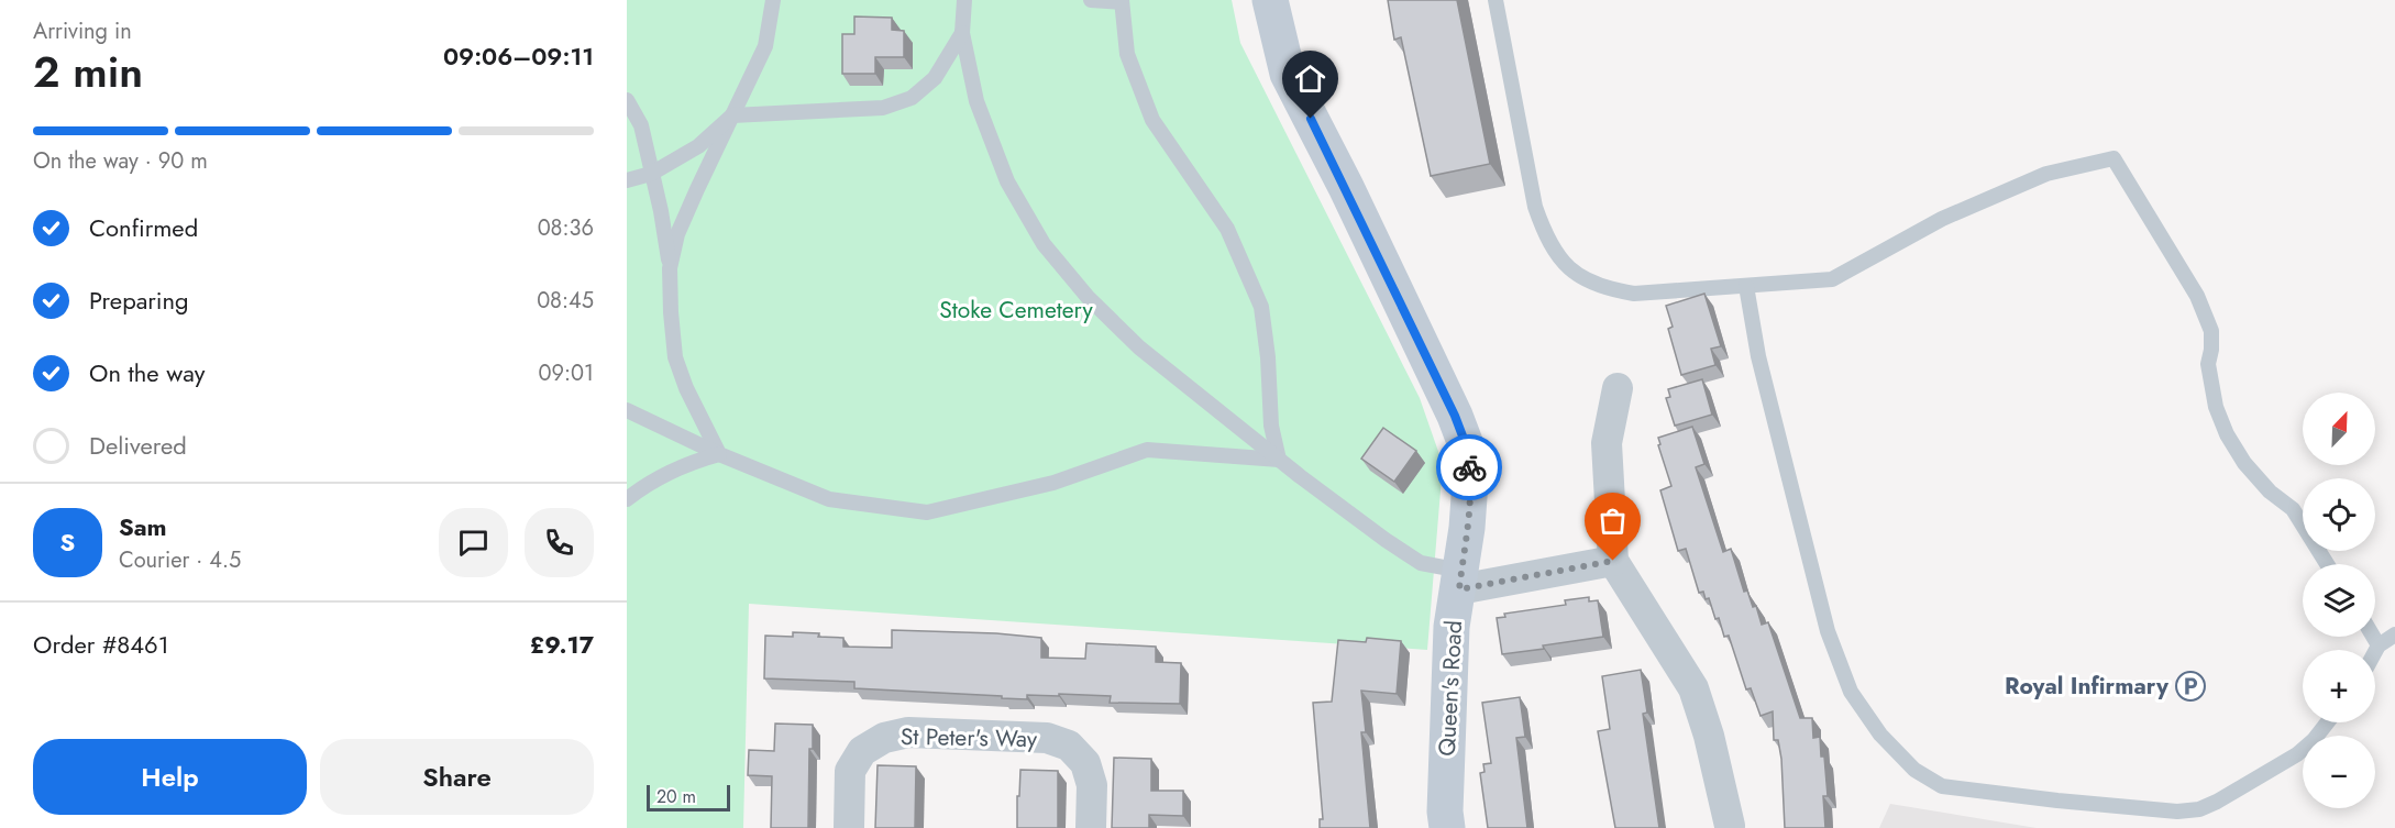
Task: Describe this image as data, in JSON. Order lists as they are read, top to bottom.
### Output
{
  "streets": {
    "street": ["Queen's Road", "St Peter's Way"]
  },
  "parks": ["Stoke Cemetery"],
  "places": {
    "parking": ["Royal Infirmary"]
  },
  "scale_bar": "20 m",
  "north": "top right",
  "page": {
    "heading": ["2 min", "Arriving in", "09:06–09:11"],
    "panel": [
      "Sam",
      "Courier · 4.5",
      "Order #8461",
      "£9.17"
    ],
    "bar": "On the way · 90 m",
    "list": [
      ["Confirmed", "08:36"],
      ["Preparing", "08:45"],
      ["On the way", "09:01"],
      "Delivered"
    ],
    "map_buttons": ["+", "−"],
    "round": "S",
    "buttons": ["Help", "Share"],
    "scale": "20 m"
  }
}
